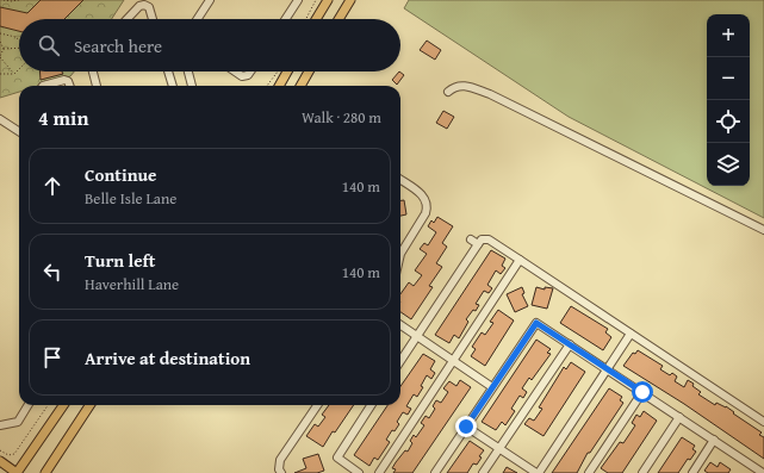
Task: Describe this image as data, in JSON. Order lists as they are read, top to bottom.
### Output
{
  "page": {
    "map_buttons": ["+", "−"],
    "search": "Search here",
    "heading": ["4 min", "Walk · 280 m"],
    "list": [
      ["Continue", "Belle Isle Lane", "140 m"],
      ["Turn left", "Haverhill Lane", "140 m"],
      "Arrive at destination"
    ]
  }
}
